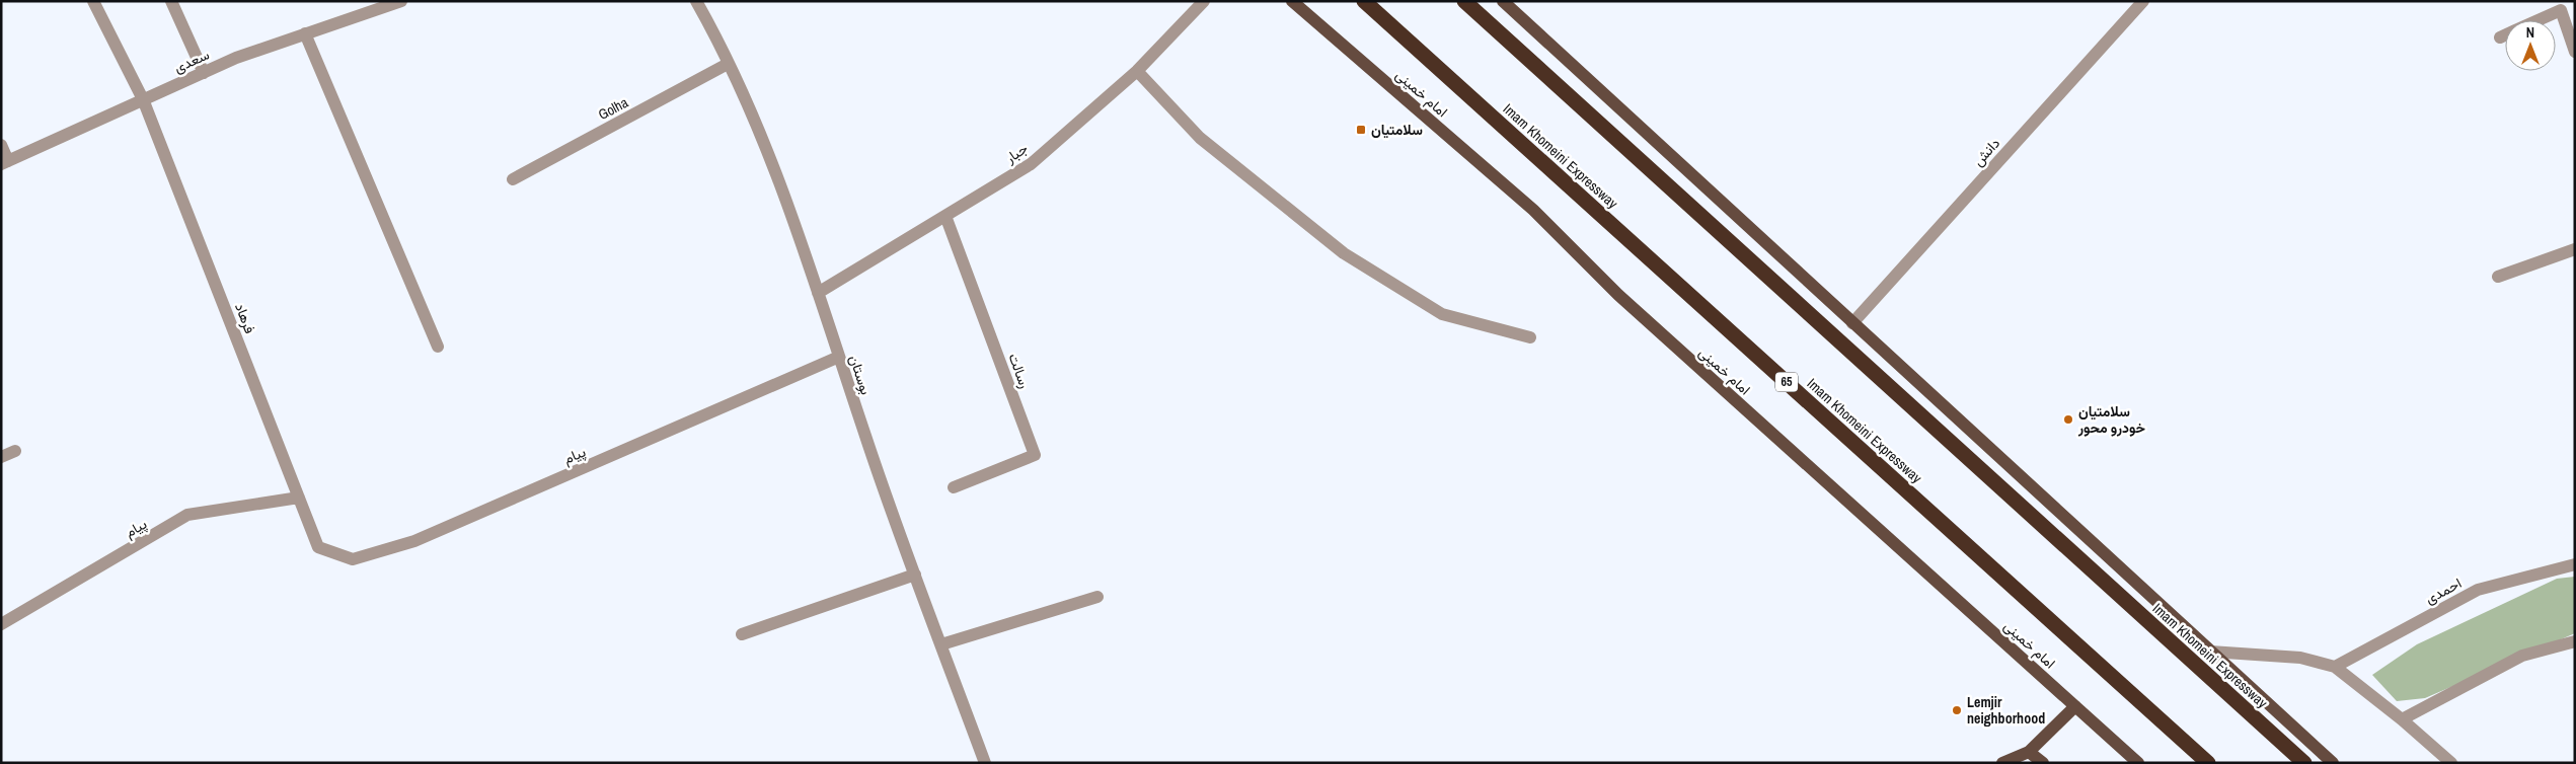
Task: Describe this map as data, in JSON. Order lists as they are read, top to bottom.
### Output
{
  "streets": {
    "highway": ["Imam Khomeini Expressway", "65"],
    "main road": ["امام خمینی"],
    "street": [
      "سعدی",
      "Golha",
      "دانش",
      "جبار",
      "فرهاد",
      "رسالت",
      "بوستان",
      "پیام",
      "احمدی"
    ]
  },
  "crossings": [
    ["سعدی", "فرهاد"],
    ["Golha", "بوستان"],
    ["جبار", "رسالت"],
    ["جبار", "بوستان"],
    ["فرهاد", "پیام"],
    ["بوستان", "پیام"]
  ],
  "places": {
    "transit": ["سلامتیان"],
    "other": ["سلامتیان خودرو محور", "Lemjir neighborhood"]
  },
  "north": "top"
}
